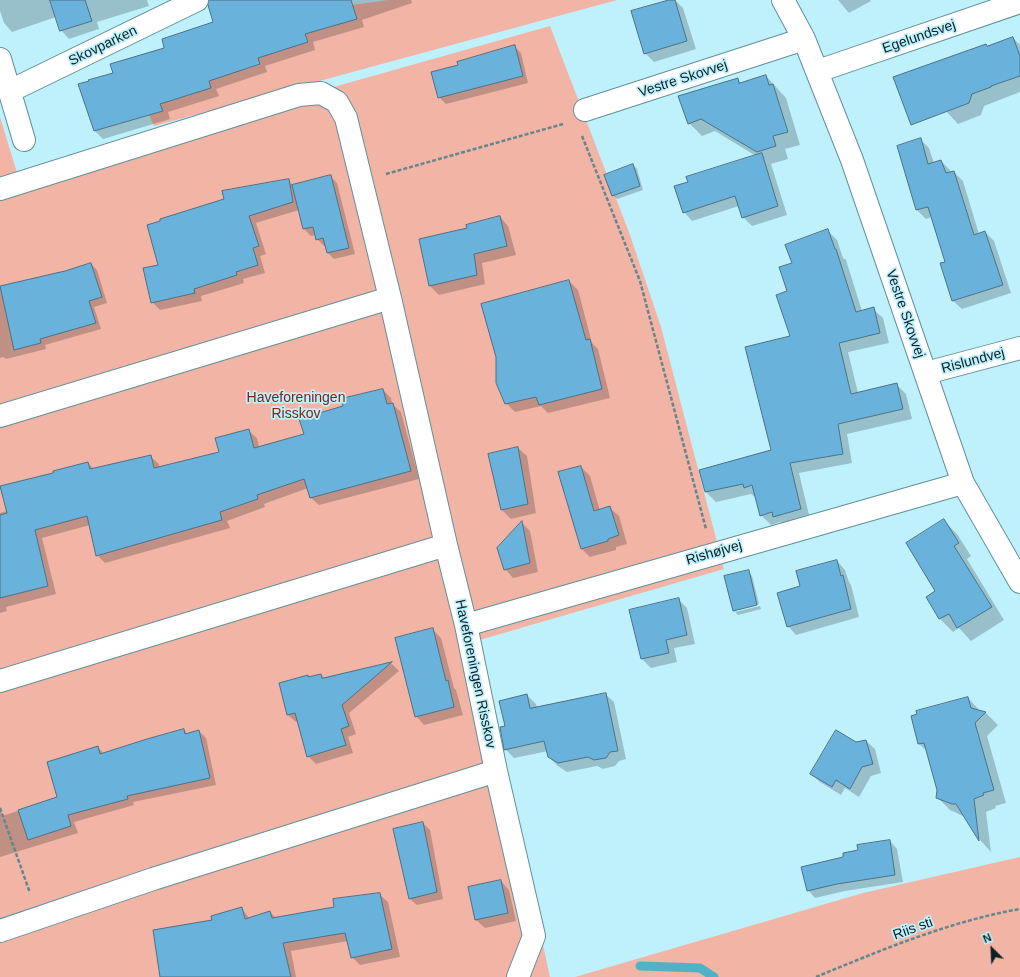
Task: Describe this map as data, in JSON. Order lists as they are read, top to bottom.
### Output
{
  "streets": {
    "street": [
      "Egelundsvej",
      "Skovparken",
      "Vestre Skovvej",
      "Rislundvej",
      "Rishøjvej",
      "Haveforeningen Risskov"
    ],
    "path": ["Riis sti"]
  },
  "crossings": [
    ["Egelundsvej", "Vestre Skovvej"],
    ["Vestre Skovvej", "Rislundvej"],
    ["Vestre Skovvej", "Rishøjvej"],
    ["Rishøjvej", "Haveforeningen Risskov"]
  ],
  "parks": ["Haveforeningen Risskov"],
  "north": "top left"
}
